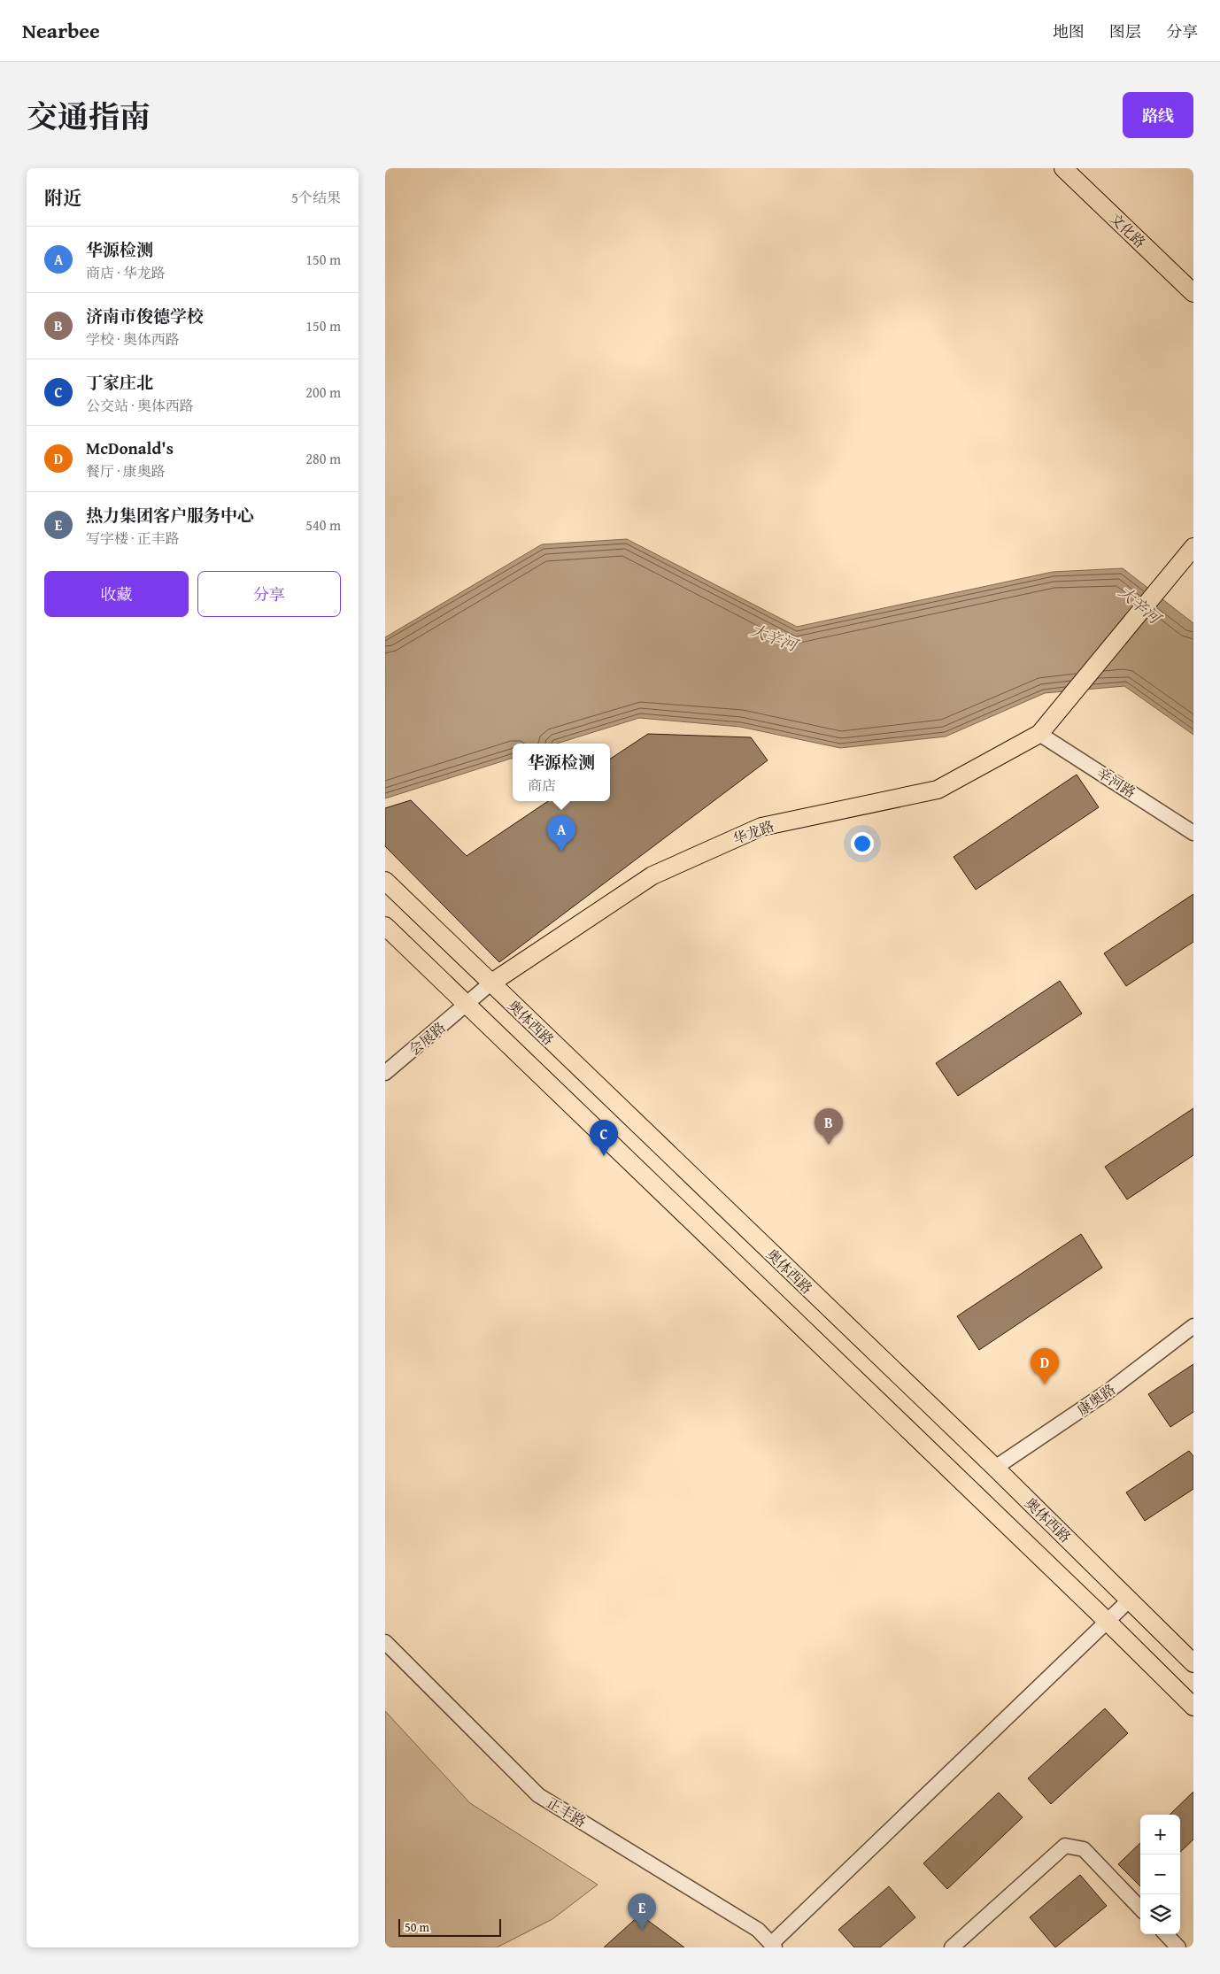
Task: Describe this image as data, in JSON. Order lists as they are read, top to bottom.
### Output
{
  "streets": {
    "main road": ["文化路", "华龙路", "奥体西路"],
    "street": [
      "辛河路",
      "会展路",
      "康奥路",
      "正丰路"
    ]
  },
  "crossings": [
    ["辛河路", "华龙路"],
    ["华龙路", "奥体西路"],
    ["奥体西路", "康奥路"]
  ],
  "water": ["大辛河"],
  "scale_bar": "50 m",
  "page": {
    "header": "Nearbee",
    "nav": ["地图", "图层", "分享"],
    "title": "交通指南",
    "buttons": [
      "路线",
      ["收藏", "分享"]
    ],
    "heading": ["附近", "5个结果"],
    "list": [
      {
        "mark": "A",
        "name": "华源检测",
        "note": "商店 · 华龙路",
        "value": "150 m"
      },
      {
        "mark": "B",
        "name": "济南市俊德学校",
        "note": "学校 · 奥体西路",
        "value": "150 m"
      },
      {
        "mark": "C",
        "name": "丁家庄北",
        "note": "公交站 · 奥体西路",
        "value": "200 m"
      },
      {
        "mark": "D",
        "name": "McDonald's",
        "note": "餐厅 · 康奥路",
        "value": "280 m"
      },
      {
        "mark": "E",
        "name": "热力集团客户服务中心",
        "note": "写字楼 · 正丰路",
        "value": "540 m"
      }
    ],
    "popup": ["华源检测", "商店"],
    "pins": [
      "A",
      "B",
      "C",
      "D",
      "E"
    ],
    "map_buttons": ["+", "−"],
    "scale": "50 m"
  }
}
